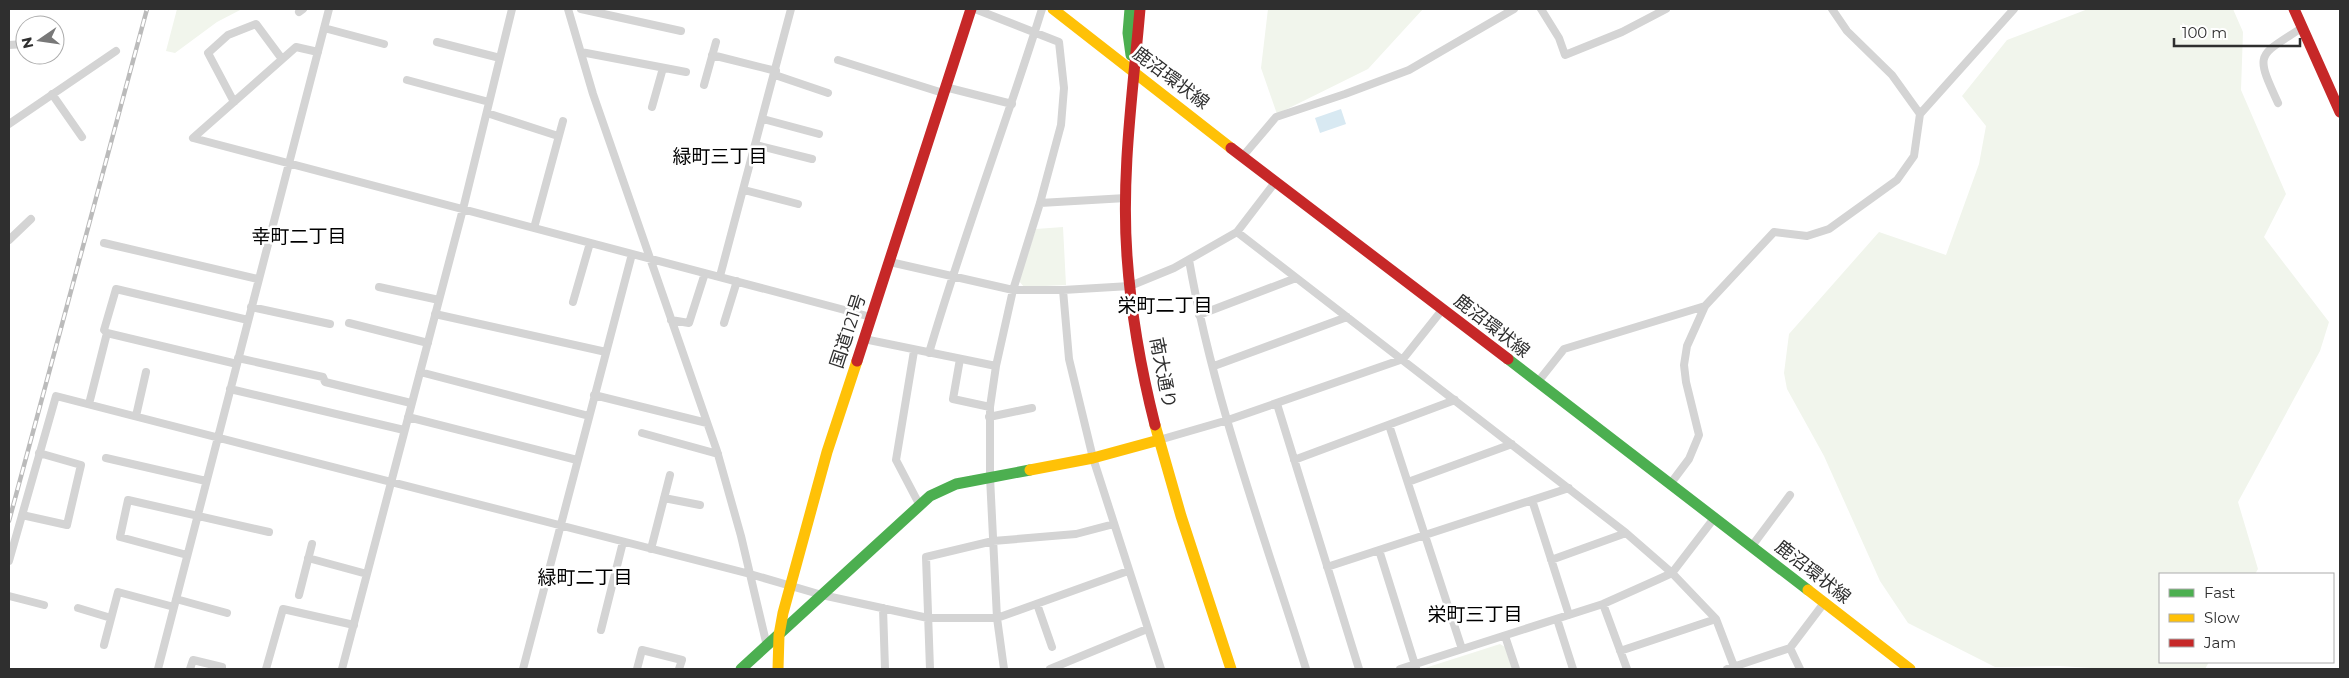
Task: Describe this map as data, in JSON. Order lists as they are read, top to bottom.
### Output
{
  "streets": {
    "main road": ["鹿沼環状線", "国道121号", "南大通り"]
  },
  "crossings": [
    ["鹿沼環状線", "南大通り"]
  ],
  "districts": [
    "緑町三丁目",
    "幸町二丁目",
    "栄町二丁目",
    "緑町二丁目",
    "栄町三丁目"
  ],
  "legend": ["Fast", "Slow", "Jam"],
  "scale_bar": "100 m",
  "north": "left"
}
